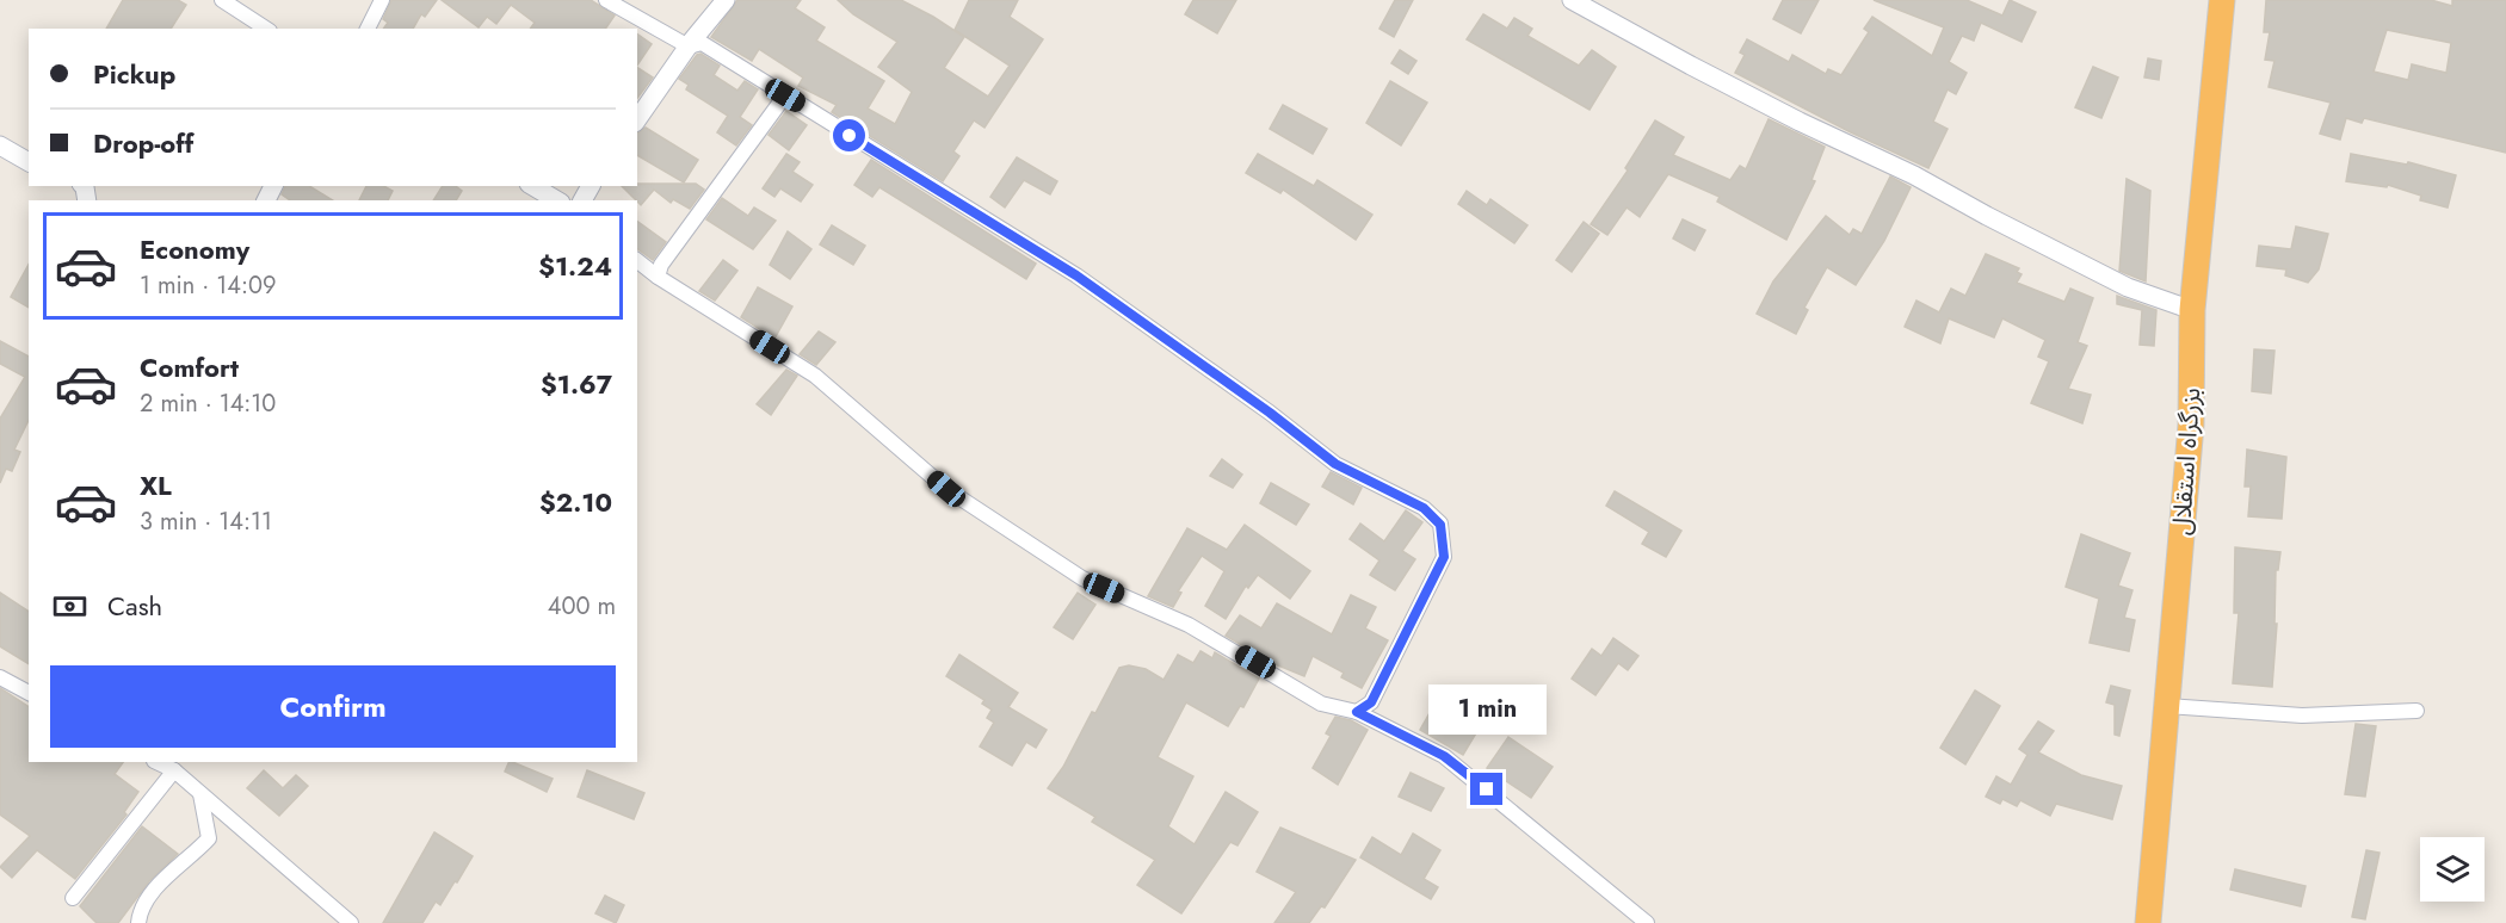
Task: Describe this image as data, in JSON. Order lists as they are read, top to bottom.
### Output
{
  "streets": {
    "highway": ["بزرگراه استقلال"]
  },
  "page": {
    "banner": ["Pickup", "Drop-off"],
    "list": [
      {
        "name": "Economy",
        "note": "1 min · 14:09",
        "value": "$1.24"
      },
      {
        "name": "Comfort",
        "note": "2 min · 14:10",
        "value": "$1.67"
      },
      {
        "name": "XL",
        "note": "3 min · 14:11",
        "value": "$2.10"
      }
    ],
    "pay": ["Cash", "400 m"],
    "buttons": "Confirm",
    "bubble": "1 min"
  }
}
